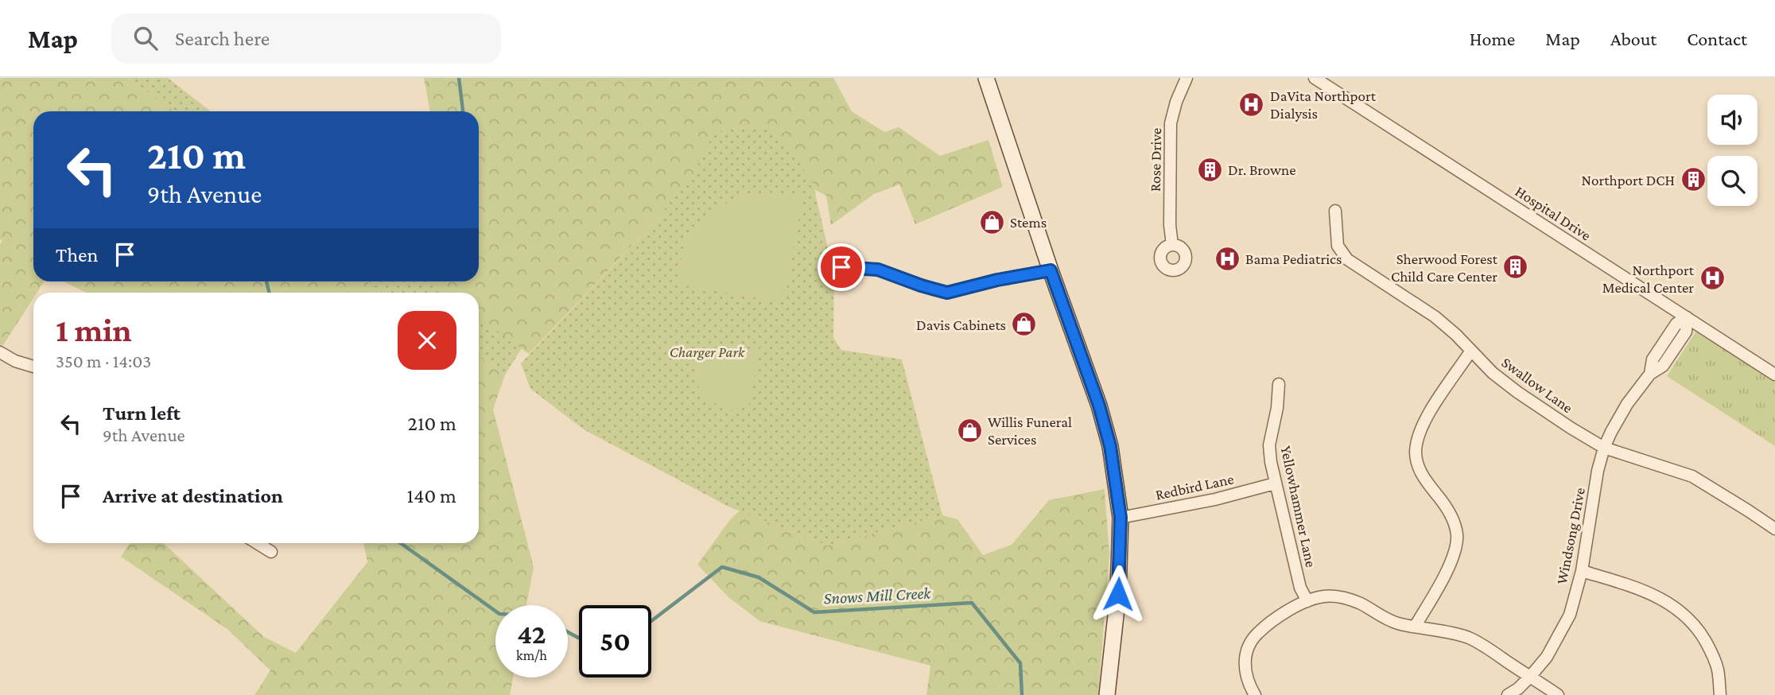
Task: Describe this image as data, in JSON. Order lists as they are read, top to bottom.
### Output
{
  "streets": {
    "street": [
      "Rose Drive",
      "Hospital Drive",
      "Swallow Lane",
      "Redbird Lane",
      "Yellowhammer Lane",
      "Windsong Drive"
    ]
  },
  "crossings": [
    ["Hospital Drive", "Windsong Drive"],
    ["Swallow Lane", "Windsong Drive"],
    ["Redbird Lane", "Yellowhammer Lane"]
  ],
  "water": ["Snows Mill Creek"],
  "parks": ["Charger Park"],
  "places": {
    "hospital": ["DaVita Northport Dialysis", "Bama Pediatrics", "Northport Medical Center"],
    "building": ["Dr. Browne", "Northport DCH", "Sherwood Forest Child Care Center"],
    "shop": ["Stems", "Davis Cabinets", "Willis Funeral Services"]
  },
  "page": {
    "header": "Map",
    "search": "Search here",
    "nav": [
      "Home",
      "Map",
      "About",
      "Contact"
    ],
    "turn": ["210 m", "9th Avenue"],
    "then": "Then",
    "heading": ["1 min", "350 m · 14:03"],
    "list": [
      {
        "name": "Turn left",
        "note": "9th Avenue",
        "value": "210 m"
      },
      {
        "name": "Arrive at destination",
        "value": "140 m"
      }
    ],
    "speed": "42 km/h",
    "limit": "50"
  }
}
